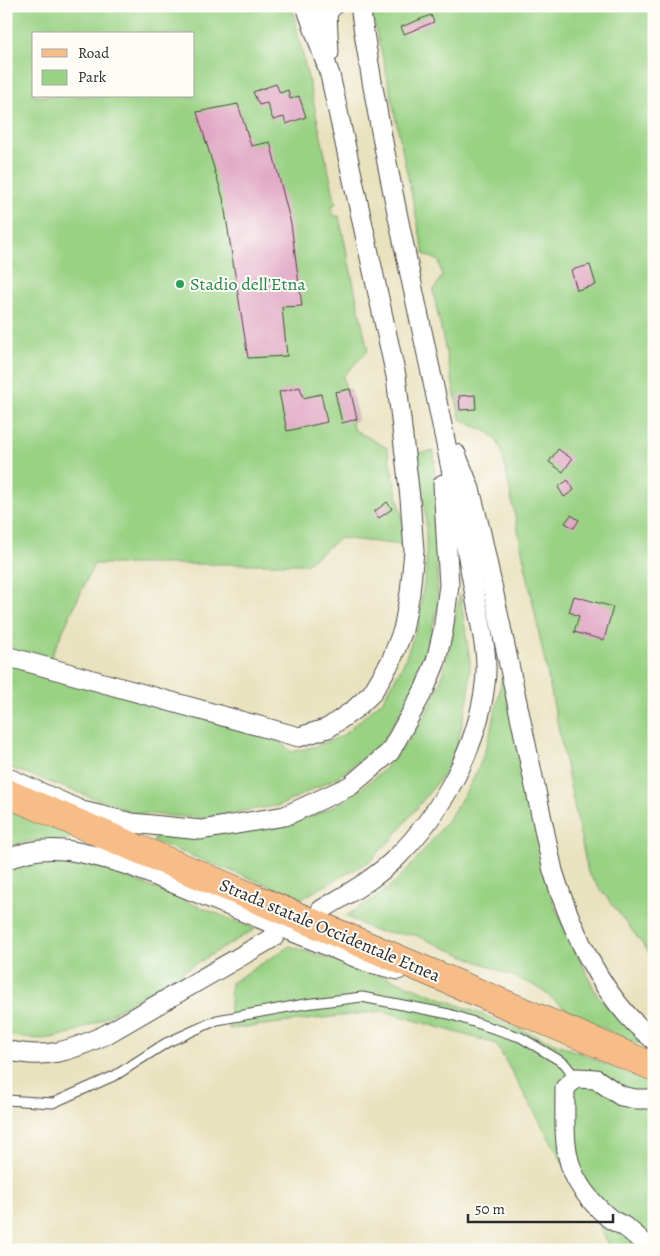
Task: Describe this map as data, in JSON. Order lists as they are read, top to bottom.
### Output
{
  "streets": {
    "main road": ["Strada statale Occidentale Etnea"]
  },
  "places": ["Stadio dell'Etna"],
  "legend": ["Road", "Park"],
  "scale_bar": "50 m"
}
